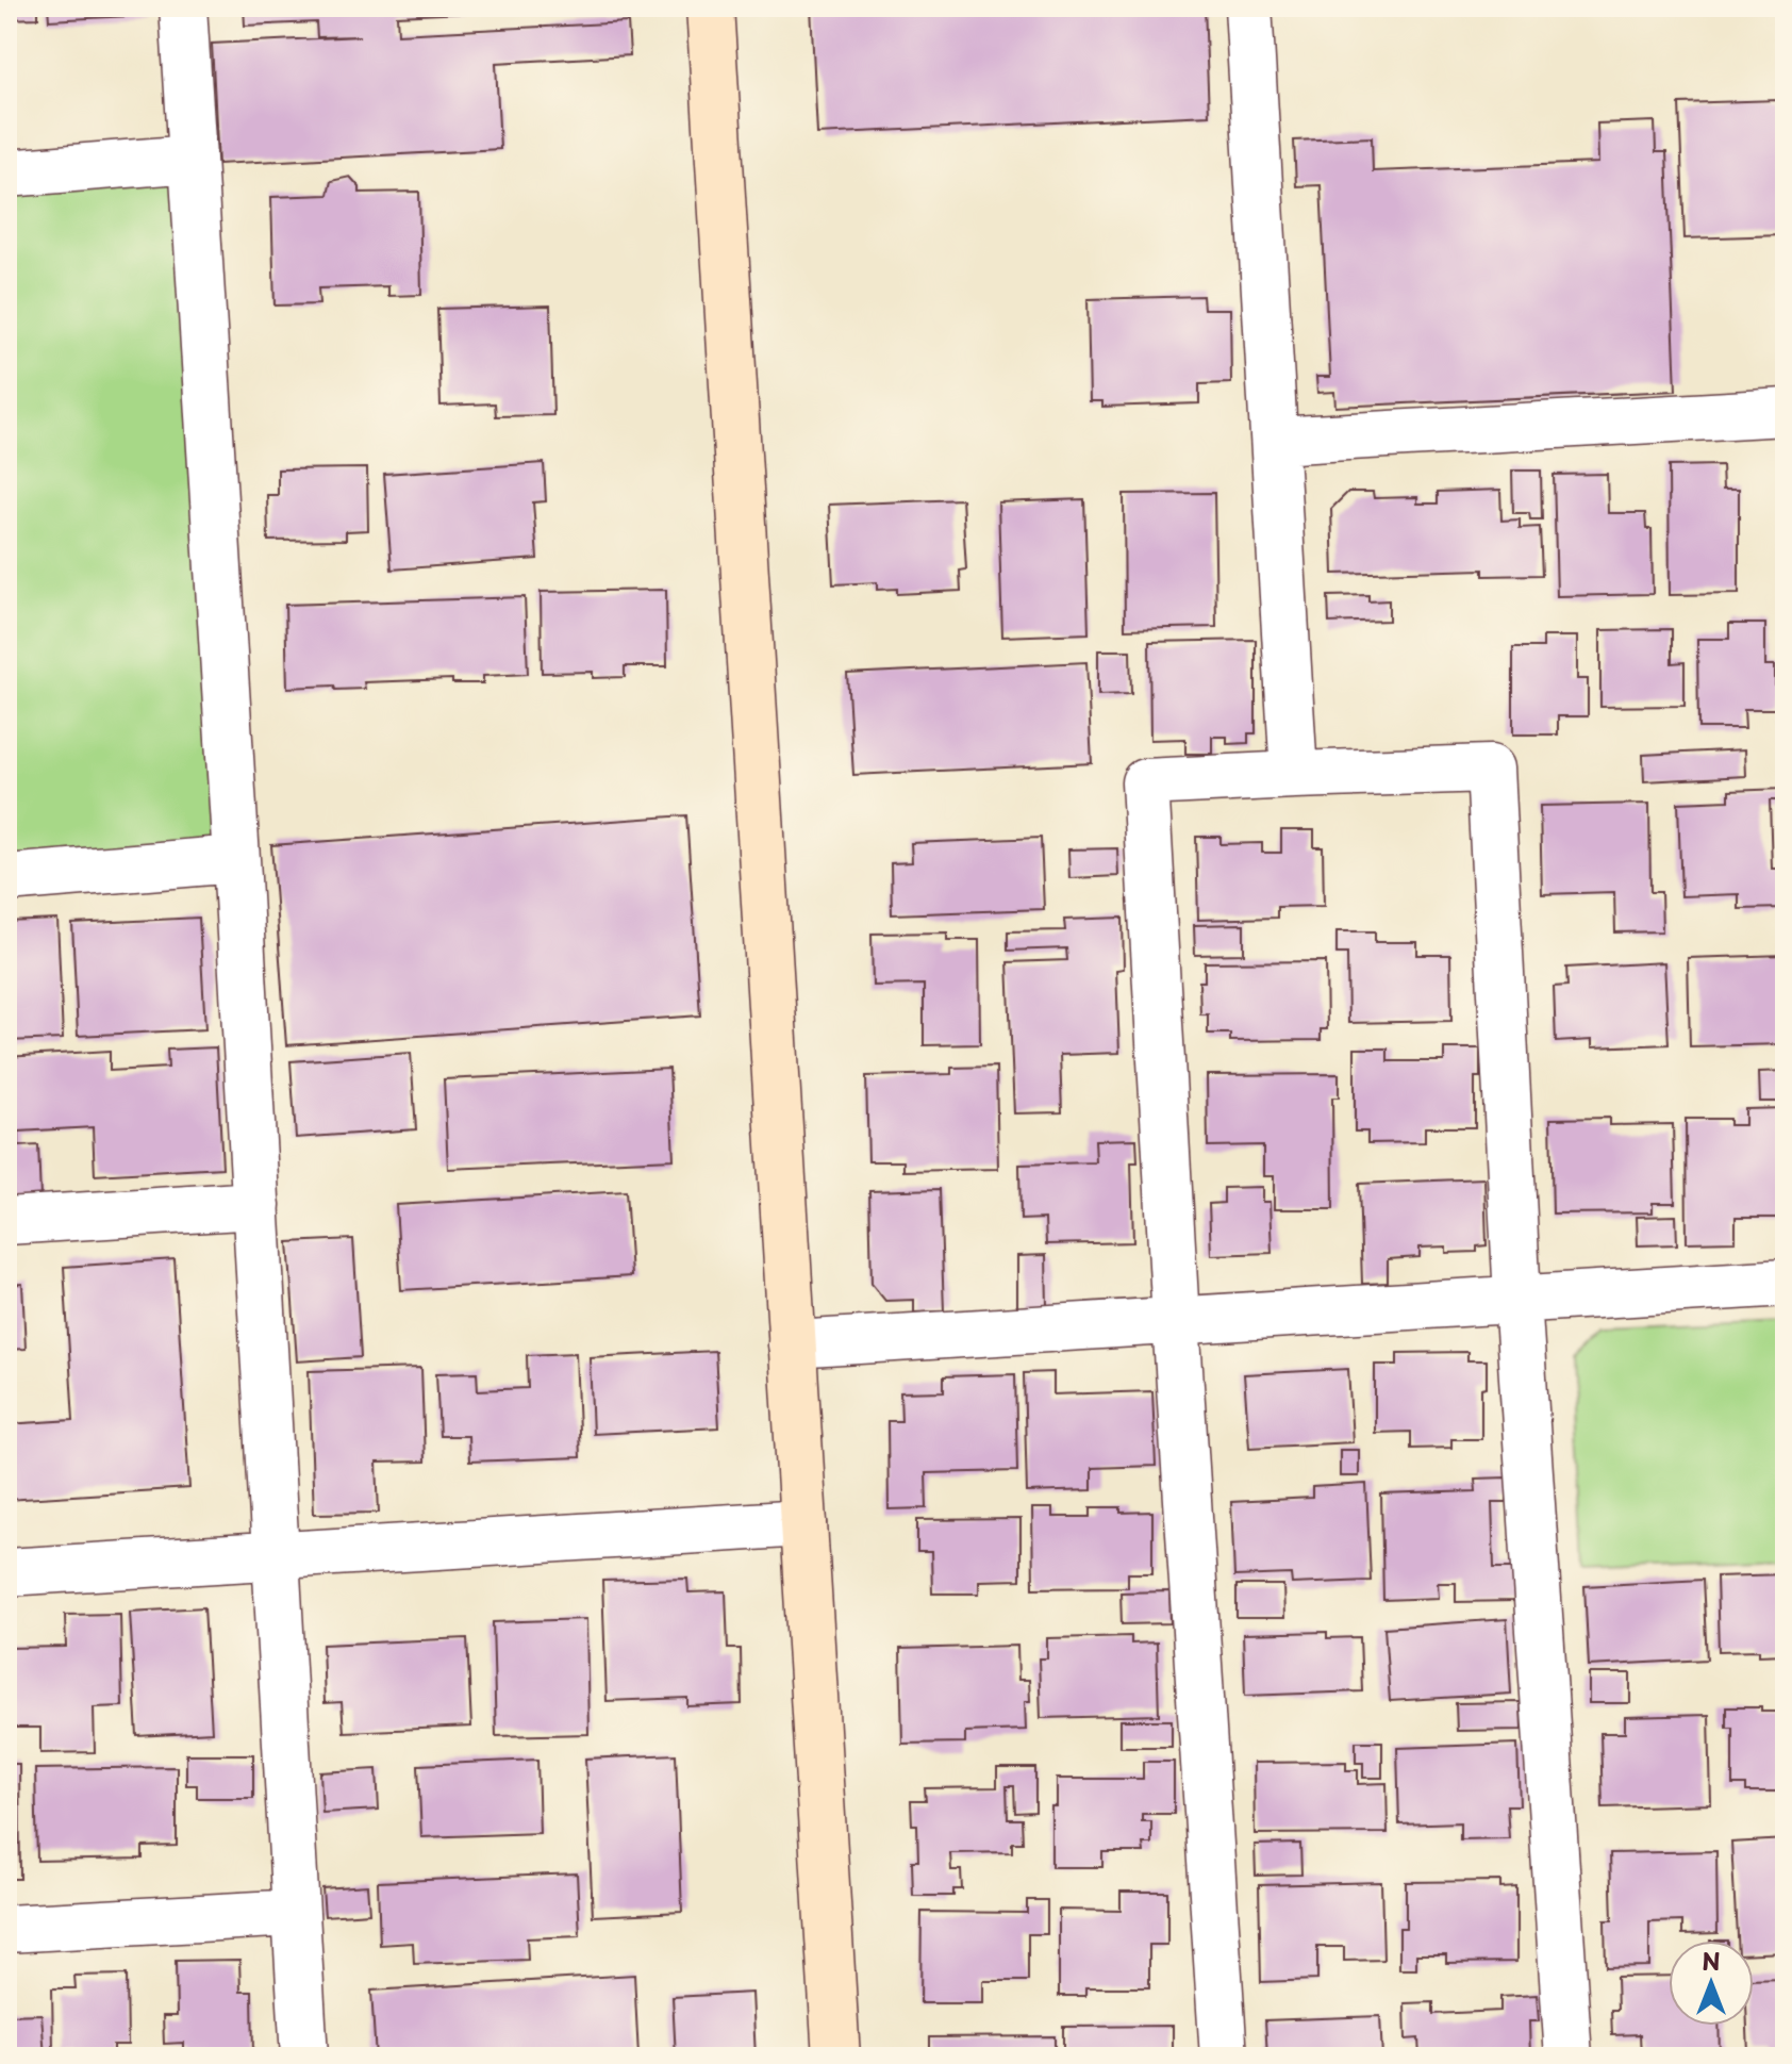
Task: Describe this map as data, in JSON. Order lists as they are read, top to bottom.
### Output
{
  "north": "top"
}
